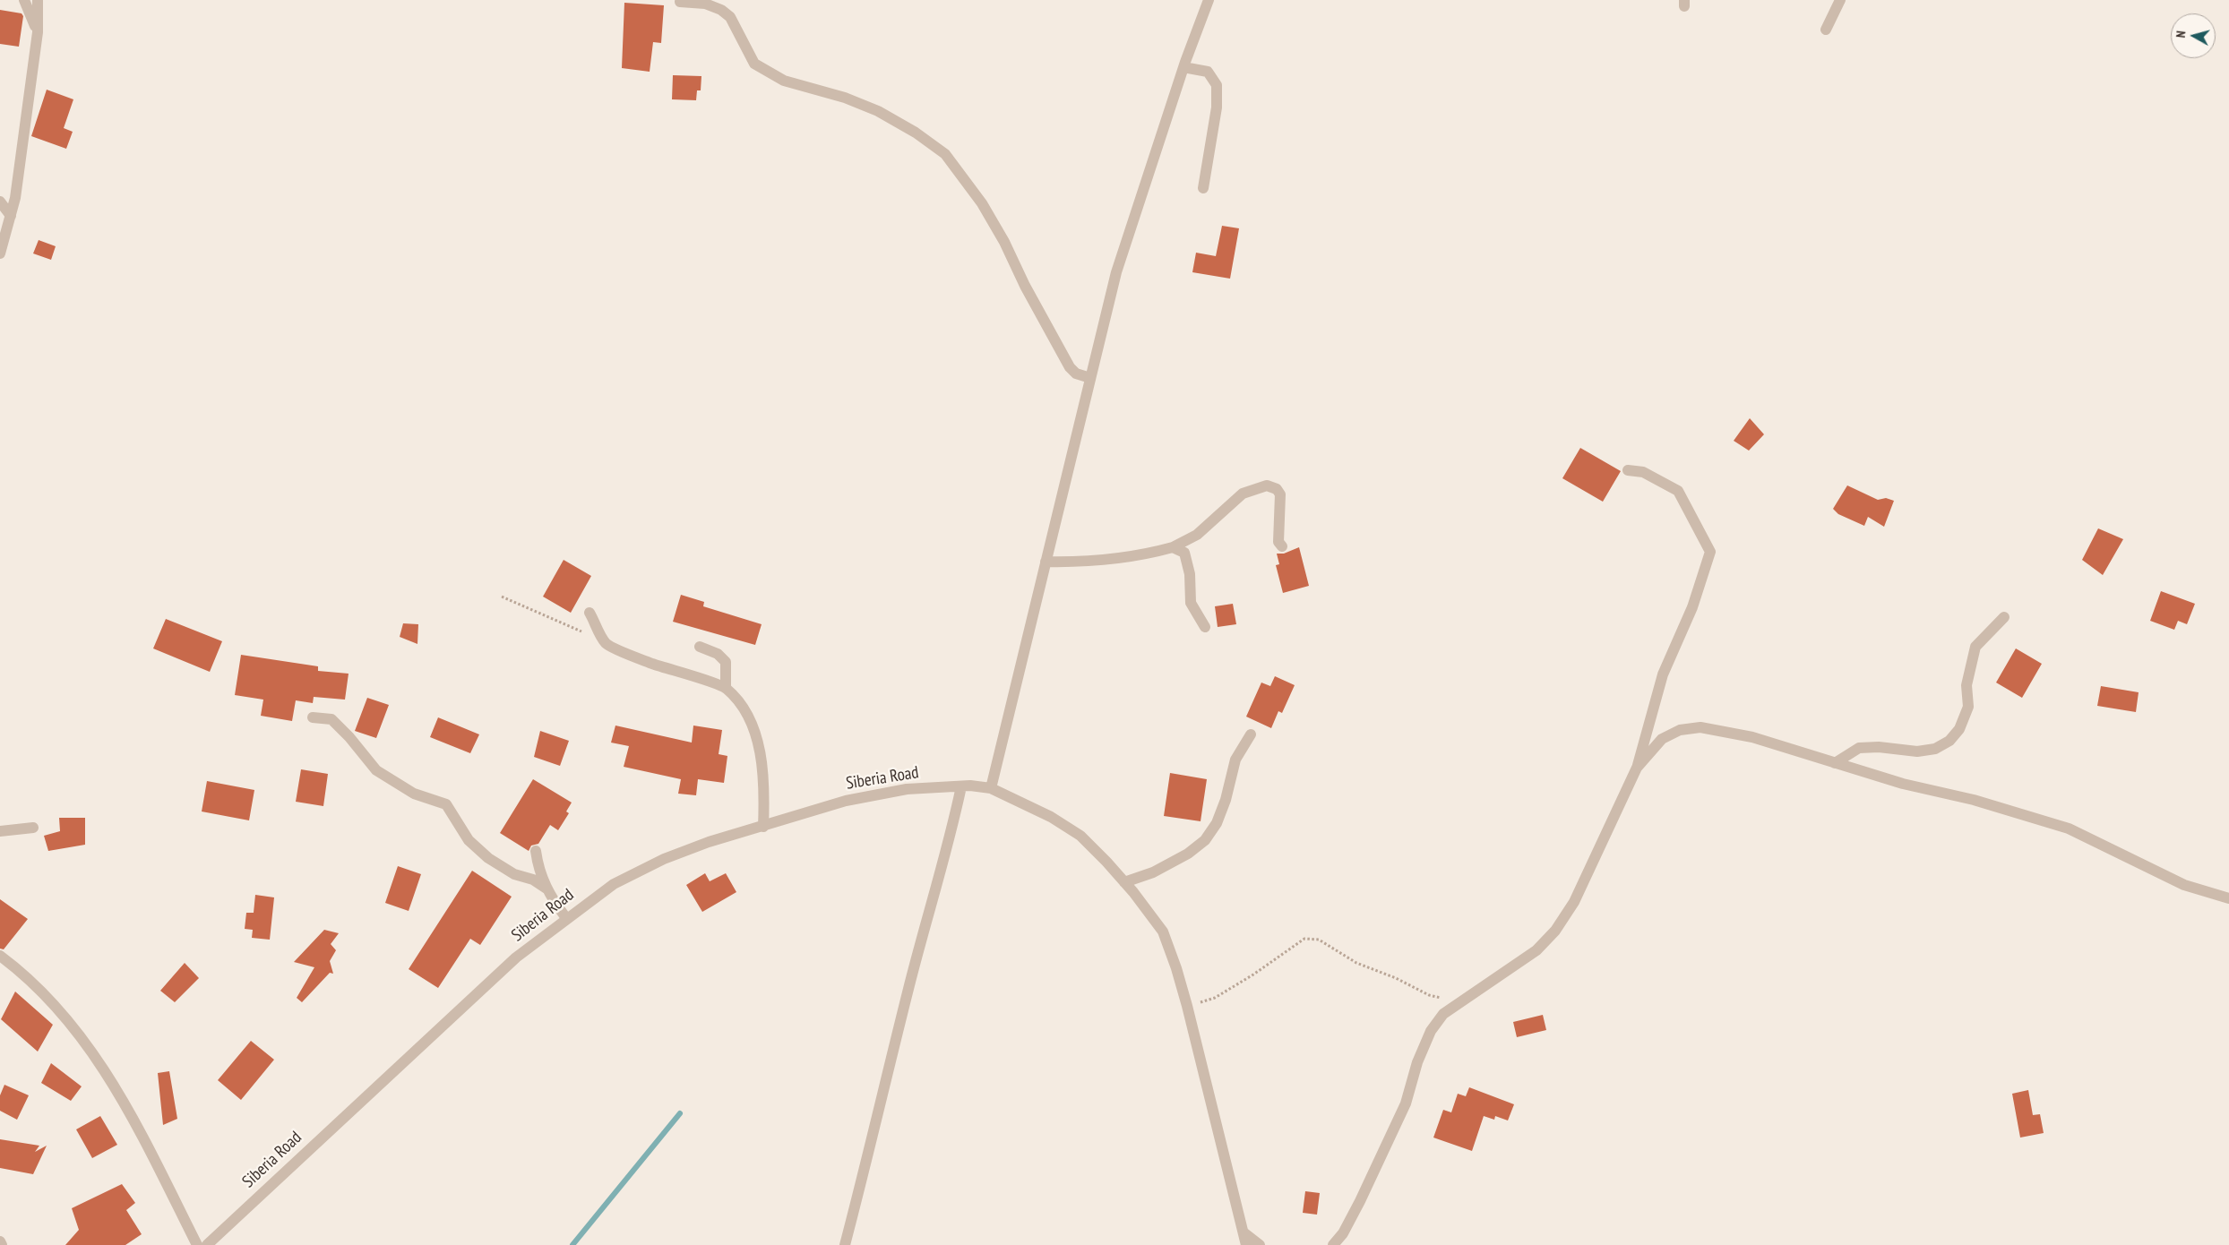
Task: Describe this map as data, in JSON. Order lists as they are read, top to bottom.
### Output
{
  "streets": {
    "street": ["Siberia Road"]
  },
  "north": "left"
}
